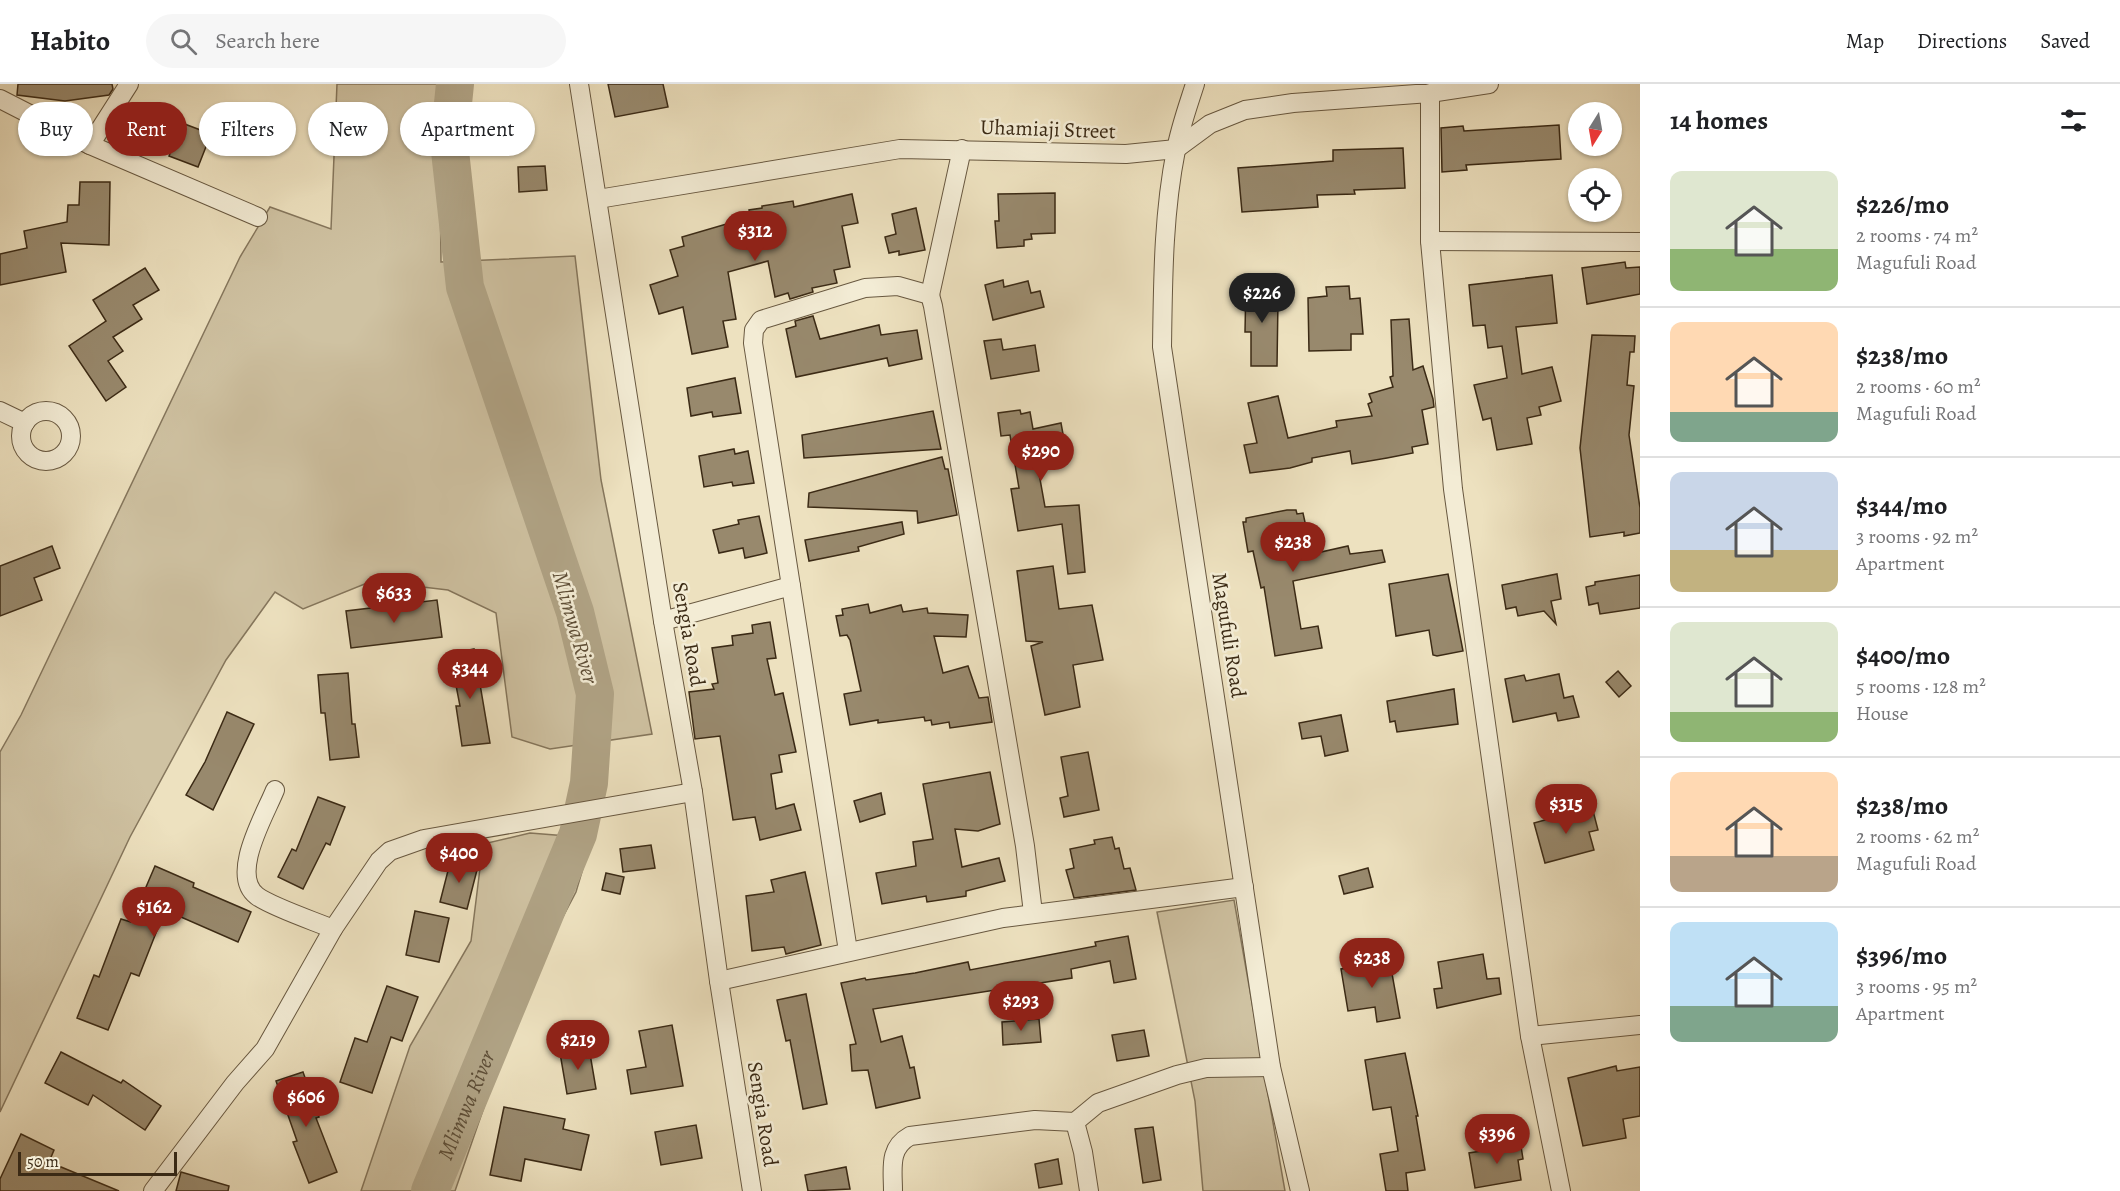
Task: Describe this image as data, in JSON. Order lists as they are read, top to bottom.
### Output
{
  "streets": {
    "street": ["Uhamiaji Street", "Sengia Road", "Magufuli Road"]
  },
  "crossings": [
    ["Uhamiaji Street", "Sengia Road"],
    ["Uhamiaji Street", "Magufuli Road"]
  ],
  "water": ["Mlimwa River"],
  "scale_bar": "50 m",
  "north": "bottom",
  "page": {
    "header": "Habito",
    "search": "Search here",
    "nav": ["Map", "Directions", "Saved"],
    "heading": "14 homes",
    "chip": [
      "Buy",
      "Rent",
      "Filters",
      "New",
      "Apartment"
    ],
    "list": [
      {
        "name": "$226/mo",
        "note": "2 rooms · 74 m² · Magufuli Road"
      },
      {
        "name": "$238/mo",
        "note": "2 rooms · 60 m² · Magufuli Road"
      },
      {
        "name": "$344/mo",
        "note": "3 rooms · 92 m² · Apartment"
      },
      {
        "name": "$400/mo",
        "note": "5 rooms · 128 m² · House"
      },
      {
        "name": "$238/mo",
        "note": "2 rooms · 62 m² · Magufuli Road"
      },
      {
        "name": "$396/mo",
        "note": "3 rooms · 95 m² · Apartment"
      }
    ],
    "price": [
      "$312",
      "$226",
      "$290",
      "$238",
      "$633",
      "$344",
      "$315",
      "$400",
      "$162",
      "$238",
      "$293",
      "$219",
      "$606",
      "$396"
    ],
    "scale": "50 m"
  }
}
